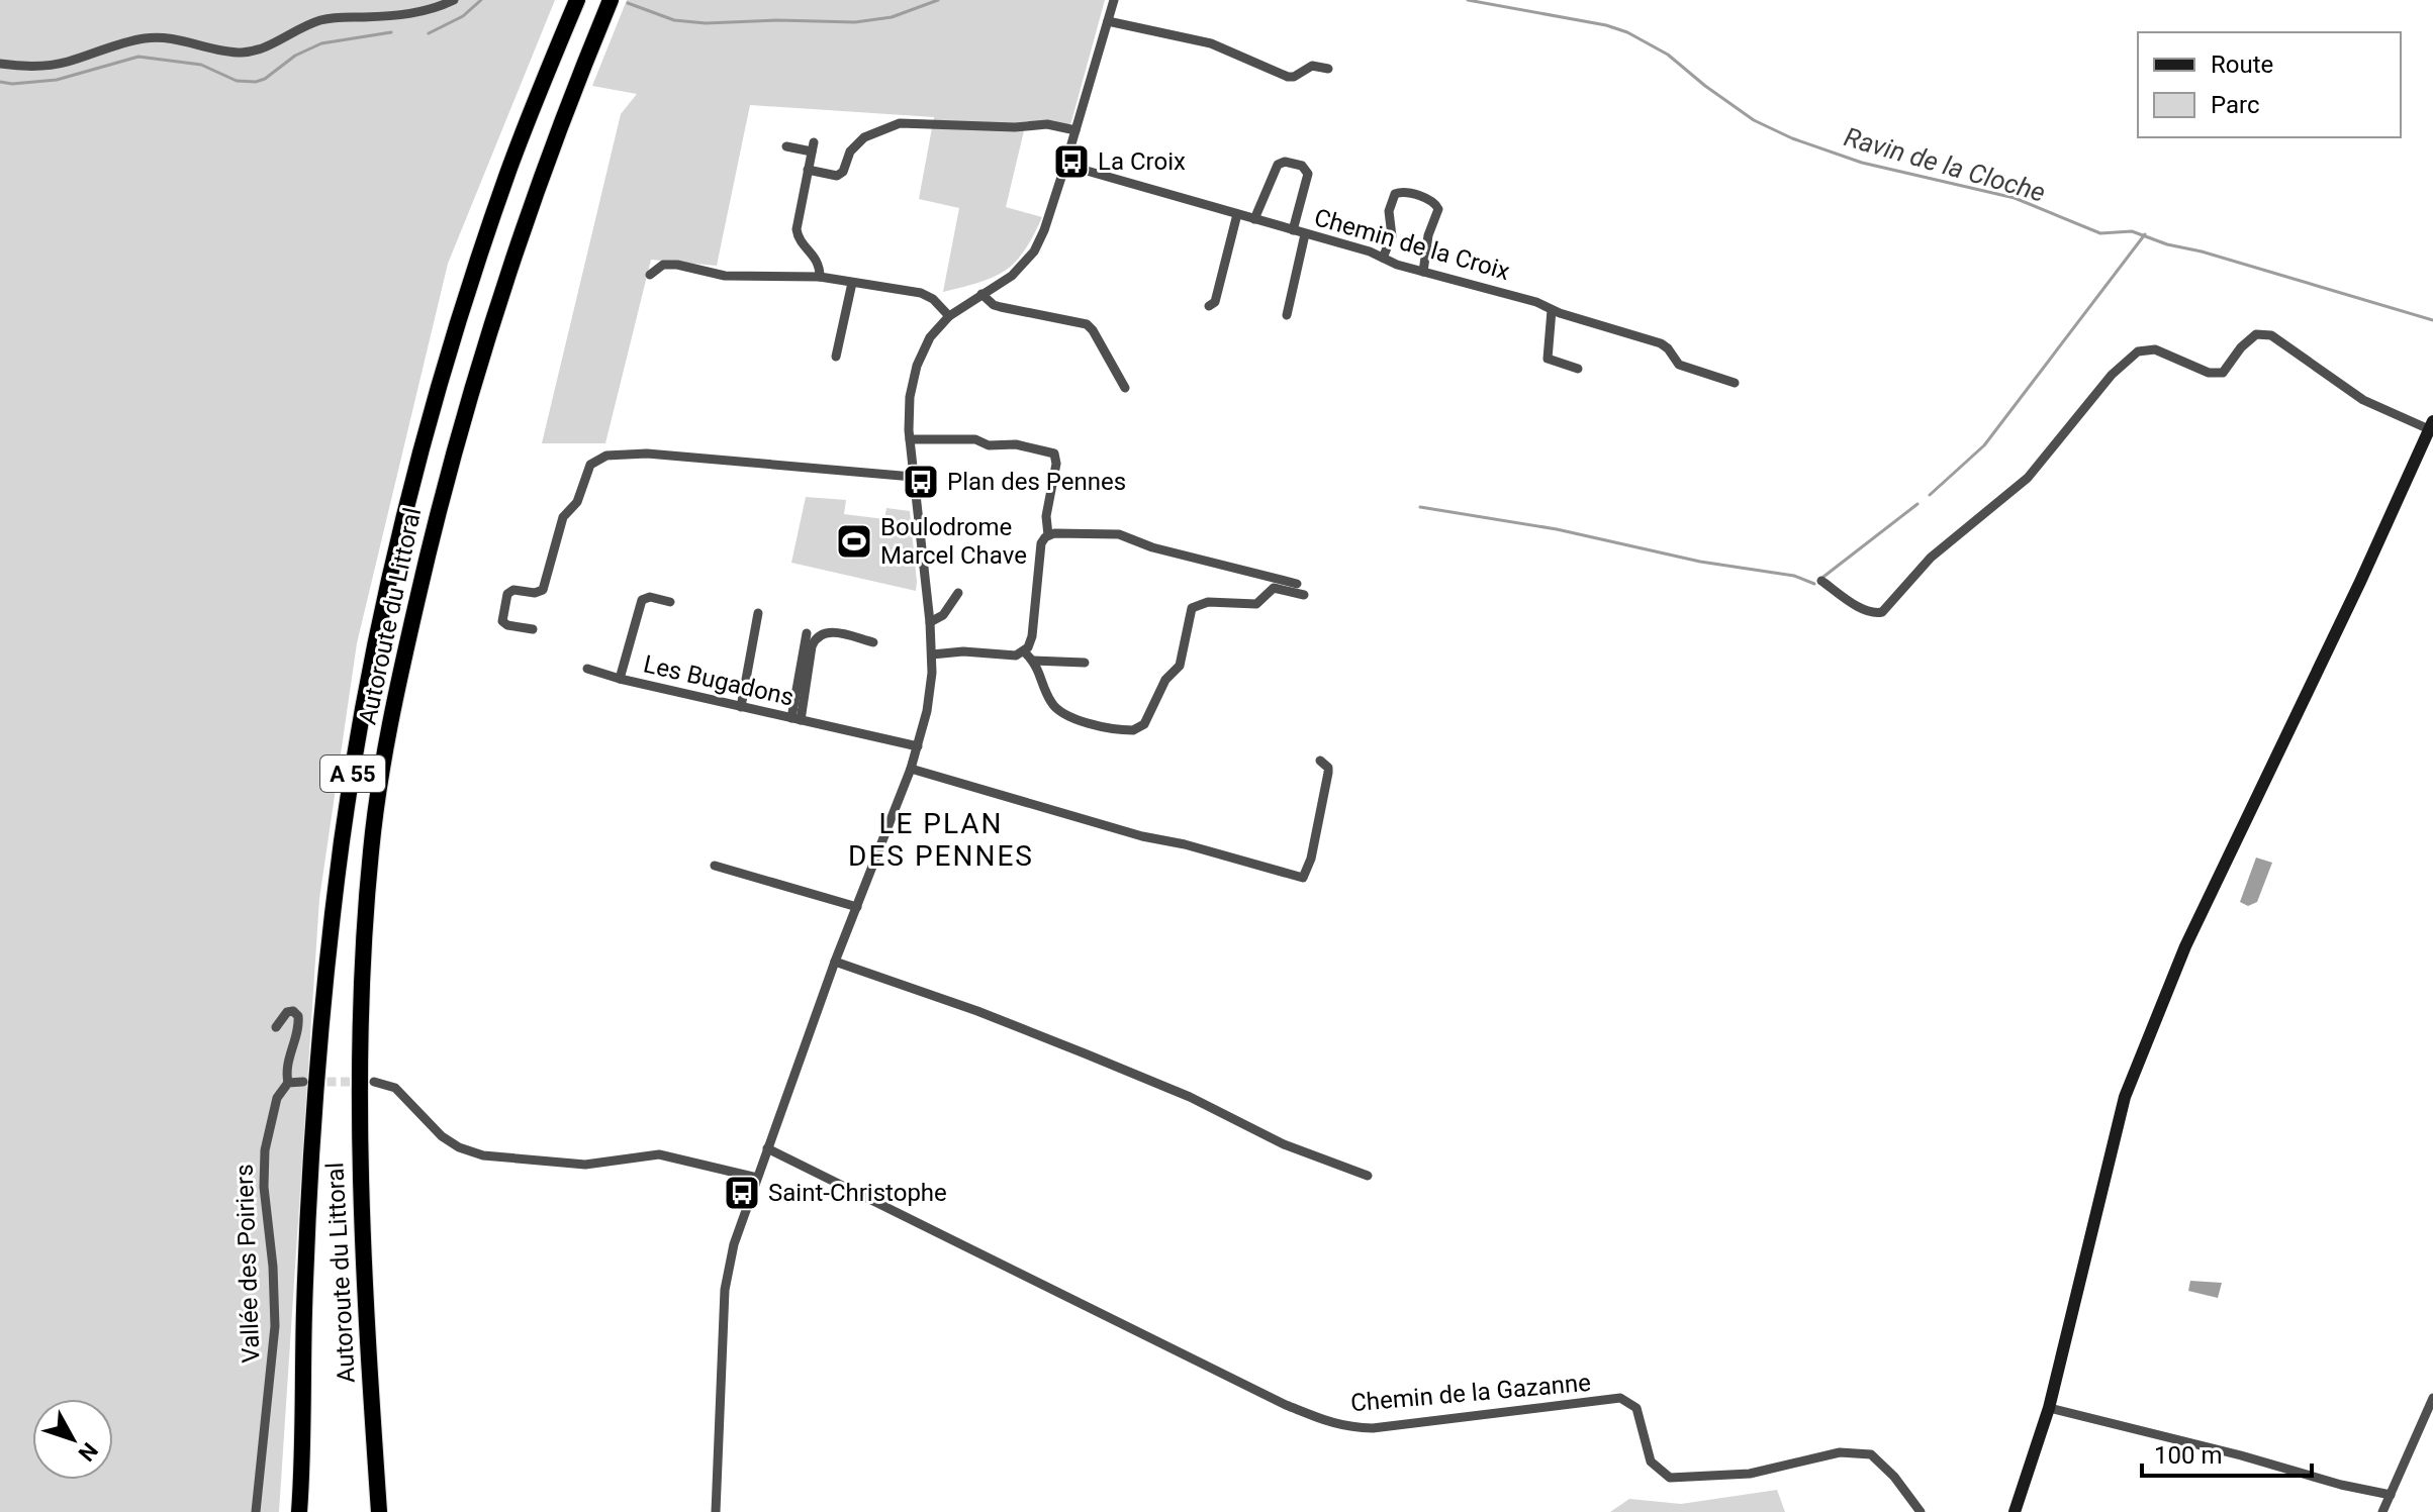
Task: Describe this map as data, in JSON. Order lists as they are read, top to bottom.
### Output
{
  "streets": {
    "highway": ["Autoroute du Littoral", "A 55"],
    "street": [
      "Chemin de la Croix",
      "Les Bugadons",
      "Vallée des Poiriers",
      "Chemin de la Gazanne"
    ]
  },
  "districts": ["LE PLAN DES PENNES"],
  "water": ["Ravin de la Cloche"],
  "places": {
    "bus stop": ["La Croix", "Plan des Pennes", "Saint-Christophe"],
    "sports": ["Boulodrome Marcel Chave"]
  },
  "legend": ["Route", "Parc"],
  "scale_bar": "100 m",
  "north": "bottom right"
}
